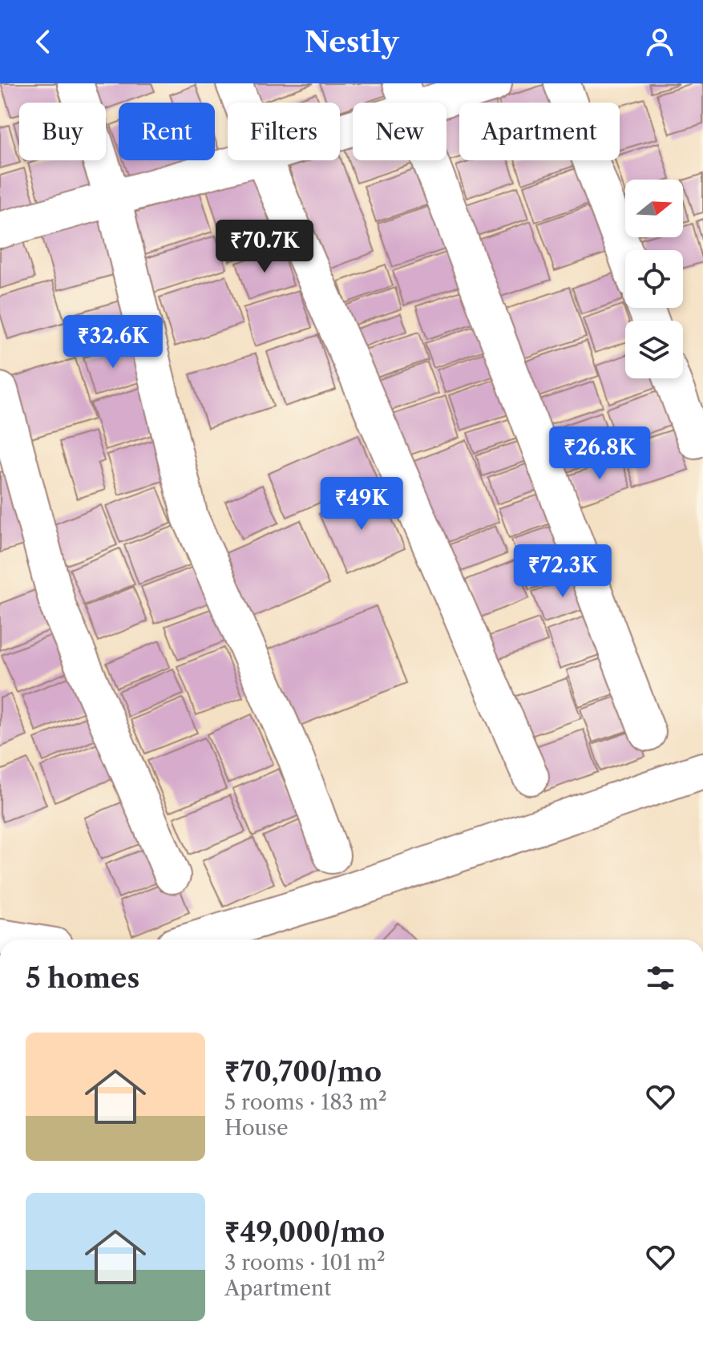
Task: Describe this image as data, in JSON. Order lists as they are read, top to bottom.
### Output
{
  "north": "right",
  "page": {
    "header": "Nestly",
    "chip": [
      "Buy",
      "Rent",
      "Filters",
      "New",
      "Apartment"
    ],
    "price": [
      "₹70.7K",
      "₹32.6K",
      "₹26.8K",
      "₹49K",
      "₹72.3K"
    ],
    "heading": "5 homes",
    "list": [
      {
        "name": "₹70,700/mo",
        "note": "5 rooms · 183 m² · House"
      },
      {
        "name": "₹49,000/mo",
        "note": "3 rooms · 101 m² · Apartment"
      }
    ]
  }
}
